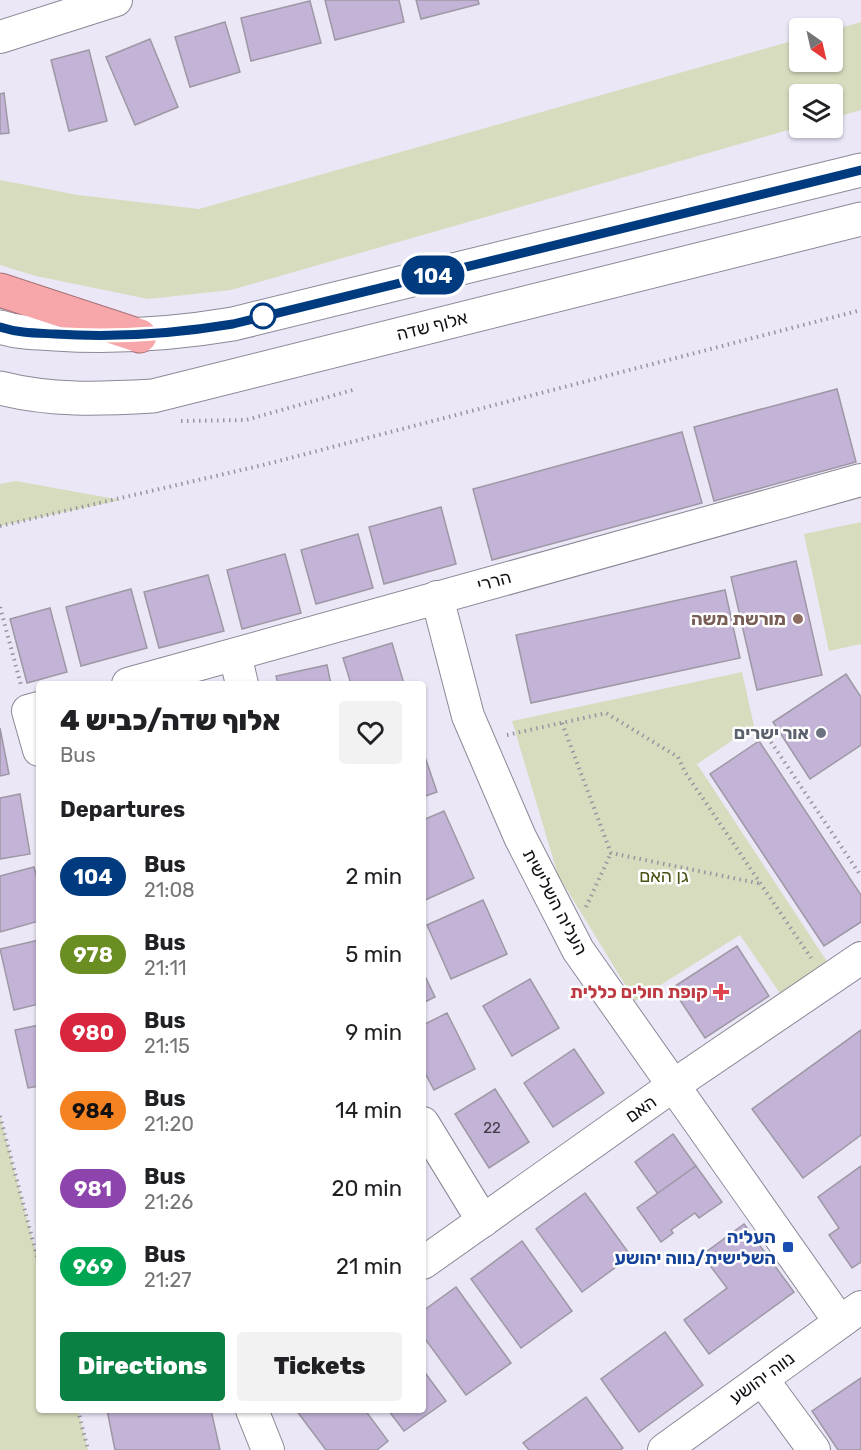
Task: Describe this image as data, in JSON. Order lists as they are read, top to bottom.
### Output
{
  "streets": {
    "main road": ["אלוף שדה"],
    "street": [
      "הררי",
      "העליה השלישית",
      "האם",
      "נווה יהושע"
    ]
  },
  "crossings": [
    ["הררי", "העליה השלישית"],
    ["העליה השלישית", "האם"],
    ["העליה השלישית", "נווה יהושע"]
  ],
  "parks": ["גן האם"],
  "places": {
    "other": ["מורשת משה", "אור ישרים"],
    "health": ["קופת חולים כללית"],
    "transit": ["העליה השלישית/נווה יהושע"]
  },
  "lines": ["bus line 104"],
  "house_numbers": ["22"],
  "north": "bottom right",
  "page": {
    "on_map": "104",
    "heading": [
      ["אלוף שדה/כביש 4", "Bus"],
      "Departures"
    ],
    "list": [
      {
        "mark": "104",
        "name": "Bus",
        "note": "21:08",
        "value": "2 min"
      },
      {
        "mark": "978",
        "name": "Bus",
        "note": "21:11",
        "value": "5 min"
      },
      {
        "mark": "980",
        "name": "Bus",
        "note": "21:15",
        "value": "9 min"
      },
      {
        "mark": "984",
        "name": "Bus",
        "note": "21:20",
        "value": "14 min"
      },
      {
        "mark": "981",
        "name": "Bus",
        "note": "21:26",
        "value": "20 min"
      },
      {
        "mark": "969",
        "name": "Bus",
        "note": "21:27",
        "value": "21 min"
      }
    ],
    "buttons": ["Directions", "Tickets"]
  }
}
